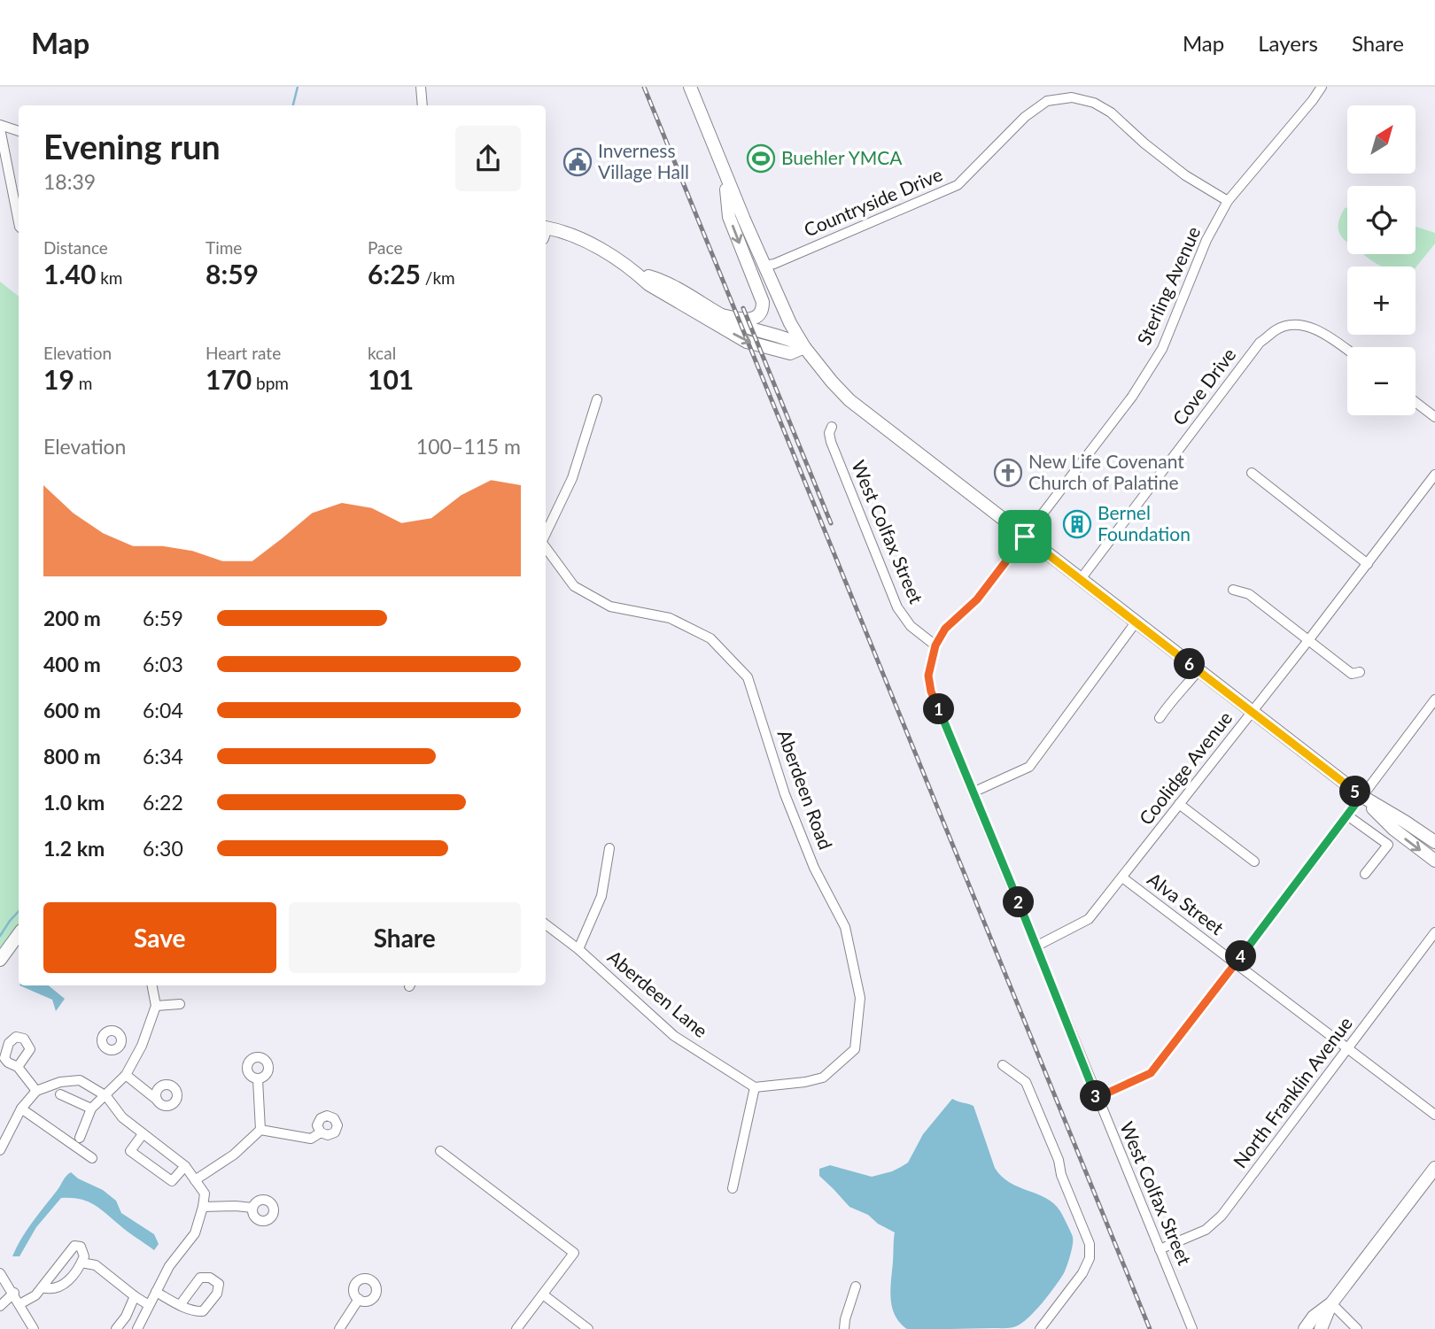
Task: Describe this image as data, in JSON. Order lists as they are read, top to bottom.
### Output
{
  "streets": {
    "street": [
      "Countryside Drive",
      "Sterling Avenue",
      "Cove Drive",
      "West Colfax Street",
      "Coolidge Avenue",
      "Aberdeen Road",
      "Alva Street",
      "Aberdeen Lane",
      "North Franklin Avenue"
    ]
  },
  "crossings": [
    ["Sterling Avenue", "West Colfax Street"],
    ["West Colfax Street", "Coolidge Avenue"],
    ["West Colfax Street", "North Franklin Avenue"],
    ["Coolidge Avenue", "Alva Street"],
    ["Aberdeen Road", "Aberdeen Lane"],
    ["Alva Street", "North Franklin Avenue"]
  ],
  "places": {
    "sports": ["Buehler YMCA"],
    "public building": ["Inverness Village Hall"],
    "church": ["New Life Covenant Church of Palatine"],
    "building": ["Bernel Foundation"]
  },
  "north": "top right",
  "page": {
    "header": "Map",
    "nav": ["Map", "Layers", "Share"],
    "map_buttons": ["+", "−"],
    "heading": ["Evening run", "18:39"],
    "stats": [
      ["Distance", "1.40 km"],
      ["Time", "8:59"],
      ["Pace", "6:25 /km"],
      ["Elevation", "19 m"],
      ["Heart rate", "170 bpm"],
      ["kcal", "101"]
    ],
    "chart": ["Elevation", "100–115 m"],
    "list": [
      {
        "name": "200 m",
        "note": "6:59"
      },
      {
        "name": "400 m",
        "note": "6:03"
      },
      {
        "name": "600 m",
        "note": "6:04"
      },
      {
        "name": "800 m",
        "note": "6:34"
      },
      {
        "name": "1.0 km",
        "note": "6:22"
      },
      {
        "name": "1.2 km",
        "note": "6:30"
      }
    ],
    "pins": [
      "6",
      "1",
      "5",
      "2",
      "4",
      "3"
    ],
    "buttons": ["Save", "Share"]
  }
}
